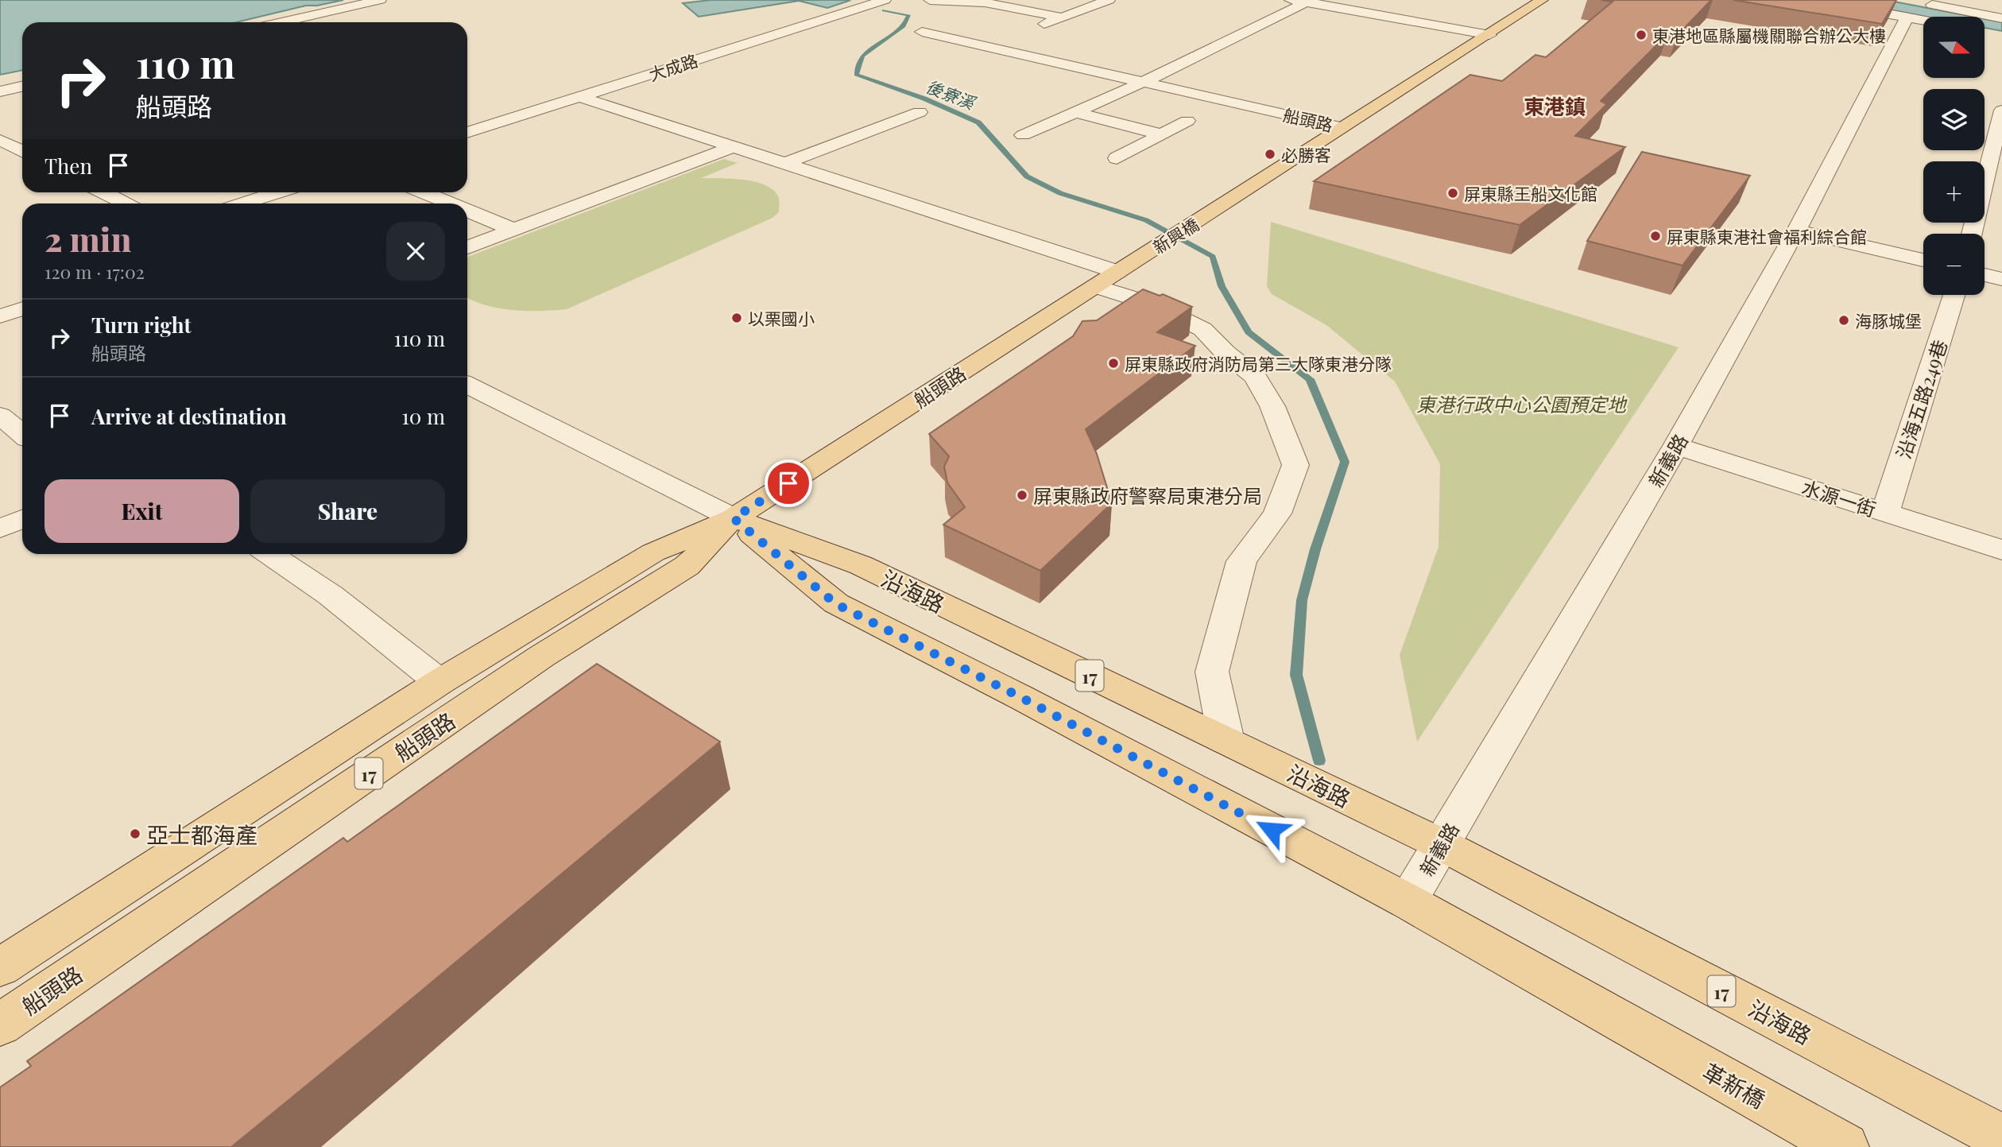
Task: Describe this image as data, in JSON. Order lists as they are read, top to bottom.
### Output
{
  "streets": {
    "main road": [
      "船頭路",
      "新興橋",
      "沿海路",
      "17",
      "革新橋"
    ],
    "street": [
      "大成路",
      "沿海五路249巷",
      "新義路",
      "水源一街"
    ]
  },
  "crossings": [
    ["船頭路", "新興橋"],
    ["船頭路", "沿海路"],
    ["沿海五路249巷", "水源一街"],
    ["新義路", "水源一街"],
    ["新義路", "沿海路"],
    ["新義路", "革新橋"]
  ],
  "districts": ["東港鎮"],
  "water": ["後寮溪"],
  "parks": ["東港行政中心公園預定地"],
  "places": [
    "東港地區縣屬機關聯合辦公大樓",
    "必勝客",
    "屏東縣王船文化館",
    "屏東縣東港社會福利綜合館",
    "以栗國小",
    "海豚城堡",
    "屏東縣政府消防局第三大隊東港分隊",
    "屏東縣政府警察局東港分局",
    "亞士都海產"
  ],
  "north": "right",
  "page": {
    "map_buttons": ["+", "−"],
    "turn": ["110 m", "船頭路"],
    "then": "Then",
    "heading": ["2 min", "120 m · 17:02"],
    "list": [
      {
        "name": "Turn right",
        "note": "船頭路",
        "value": "110 m"
      },
      {
        "name": "Arrive at destination",
        "value": "10 m"
      }
    ],
    "buttons": ["Exit", "Share"]
  }
}
